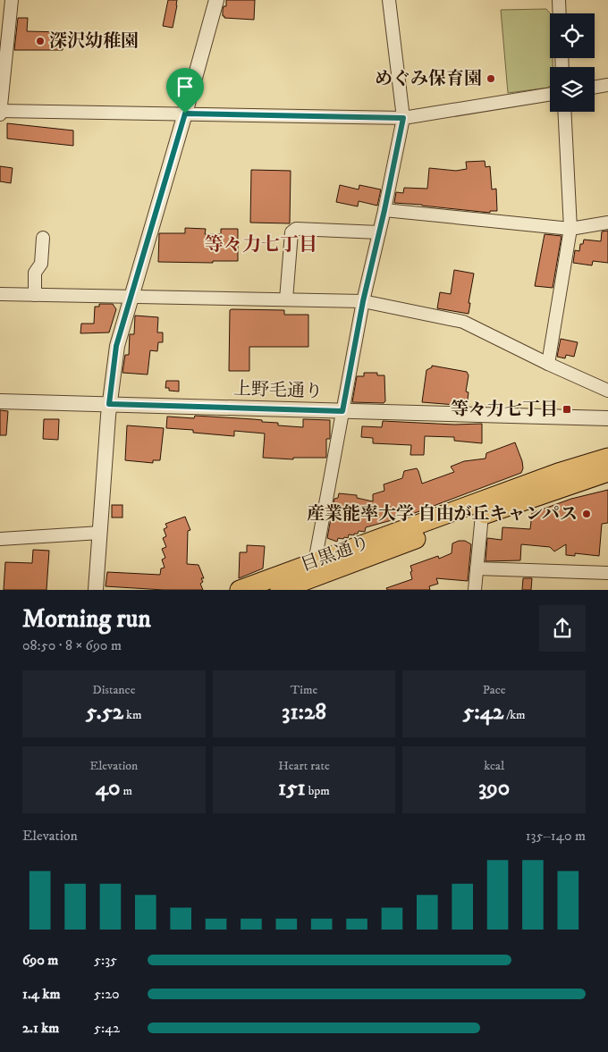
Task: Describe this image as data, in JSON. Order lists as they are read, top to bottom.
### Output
{
  "streets": {
    "main road": ["目黒通り"],
    "street": ["上野毛通り"]
  },
  "districts": ["等々力七丁目"],
  "places": {
    "other": ["深沢幼稚園", "めぐみ保育園", "産業能率大学 自由が丘キャンパス"],
    "transit": ["等々力七丁目"]
  },
  "page": {
    "heading": ["Morning run", "08:50 · 8 × 690 m"],
    "stats": [
      ["Distance", "5.52 km"],
      ["Time", "31:28"],
      ["Pace", "5:42 /km"],
      ["Elevation", "40 m"],
      ["Heart rate", "151 bpm"],
      ["kcal", "390"]
    ],
    "chart": ["Elevation", "135–140 m"],
    "list": [
      {
        "name": "690 m",
        "note": "5:35"
      },
      {
        "name": "1.4 km",
        "note": "5:20"
      },
      {
        "name": "2.1 km",
        "note": "5:42"
      }
    ]
  }
}
